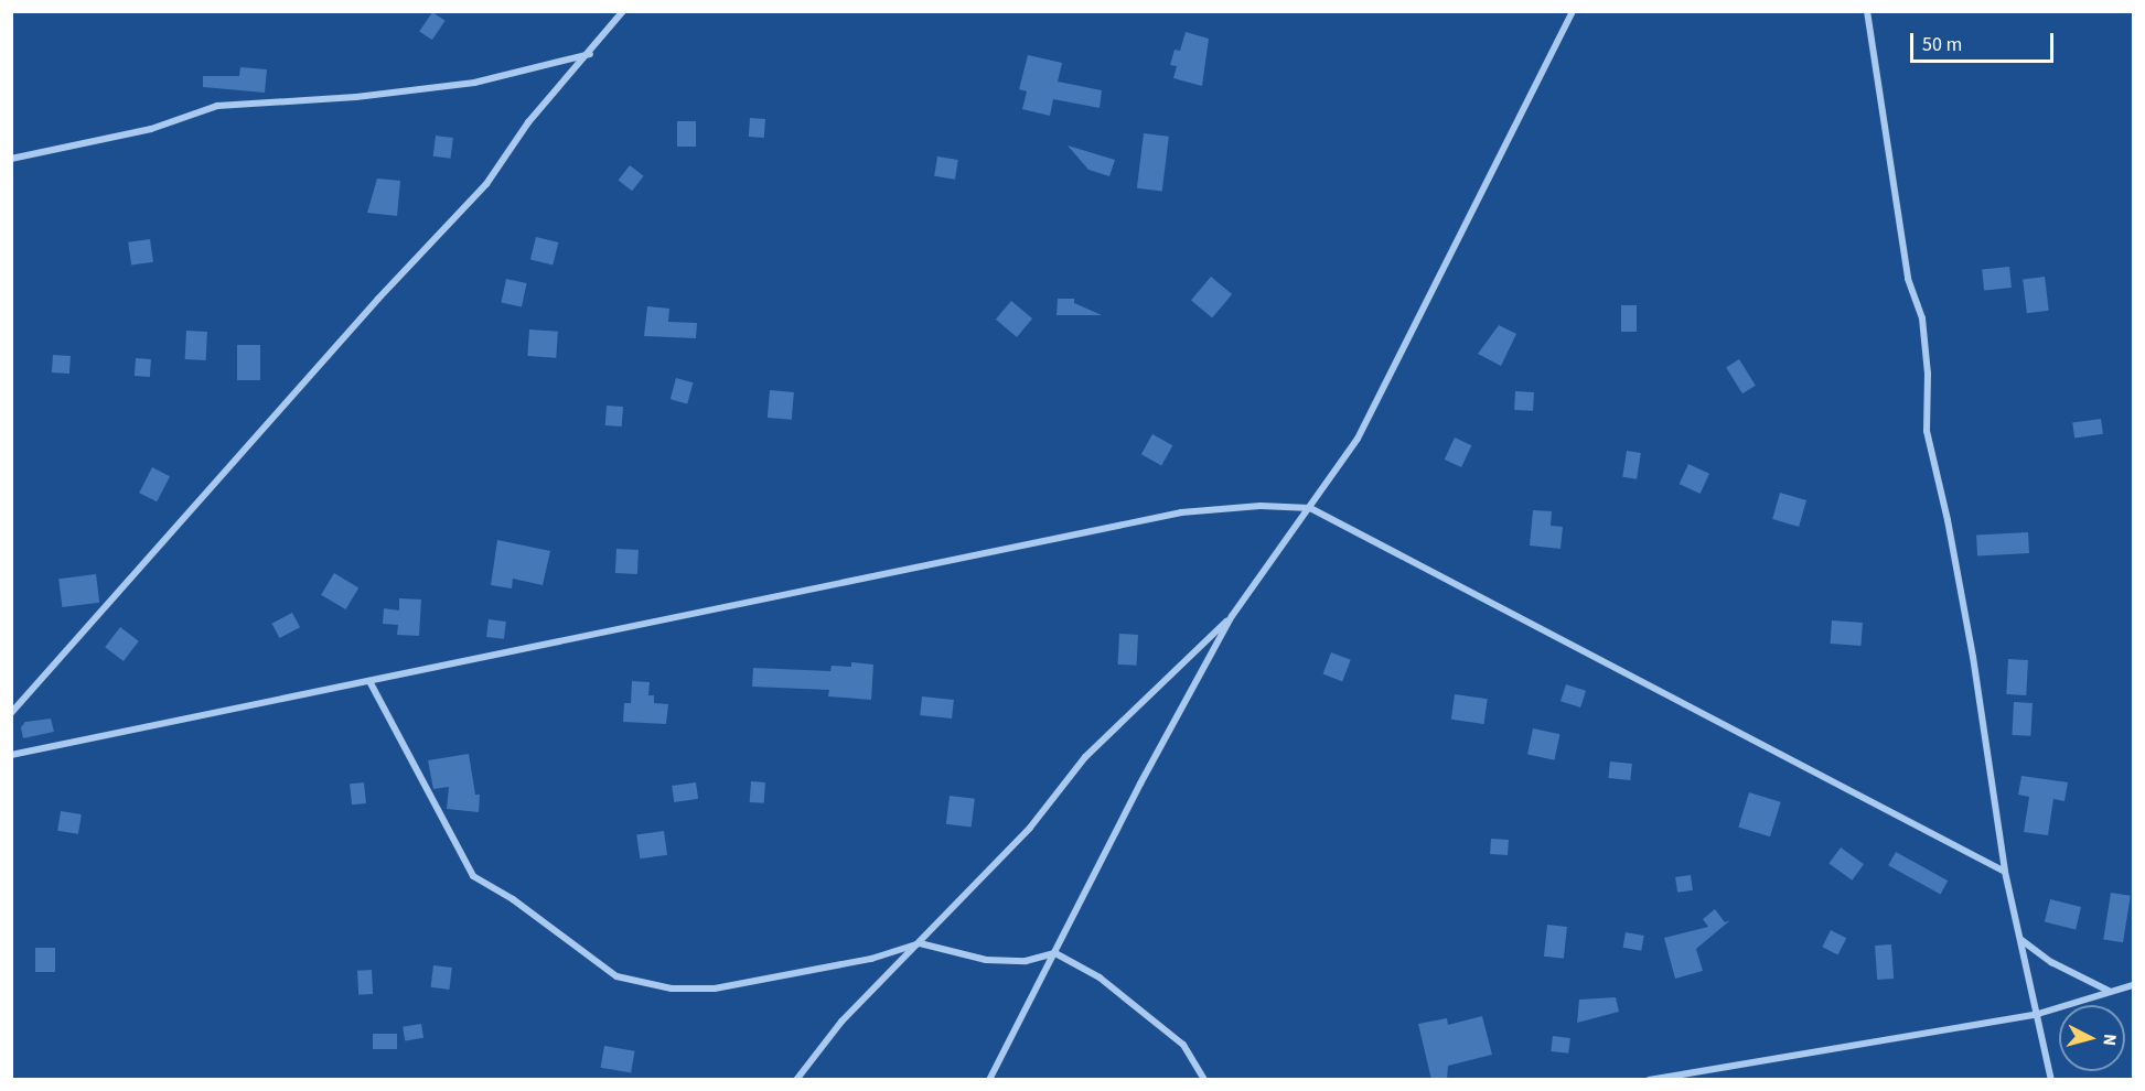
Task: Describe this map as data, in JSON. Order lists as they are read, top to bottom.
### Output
{
  "scale_bar": "50 m",
  "north": "right"
}
